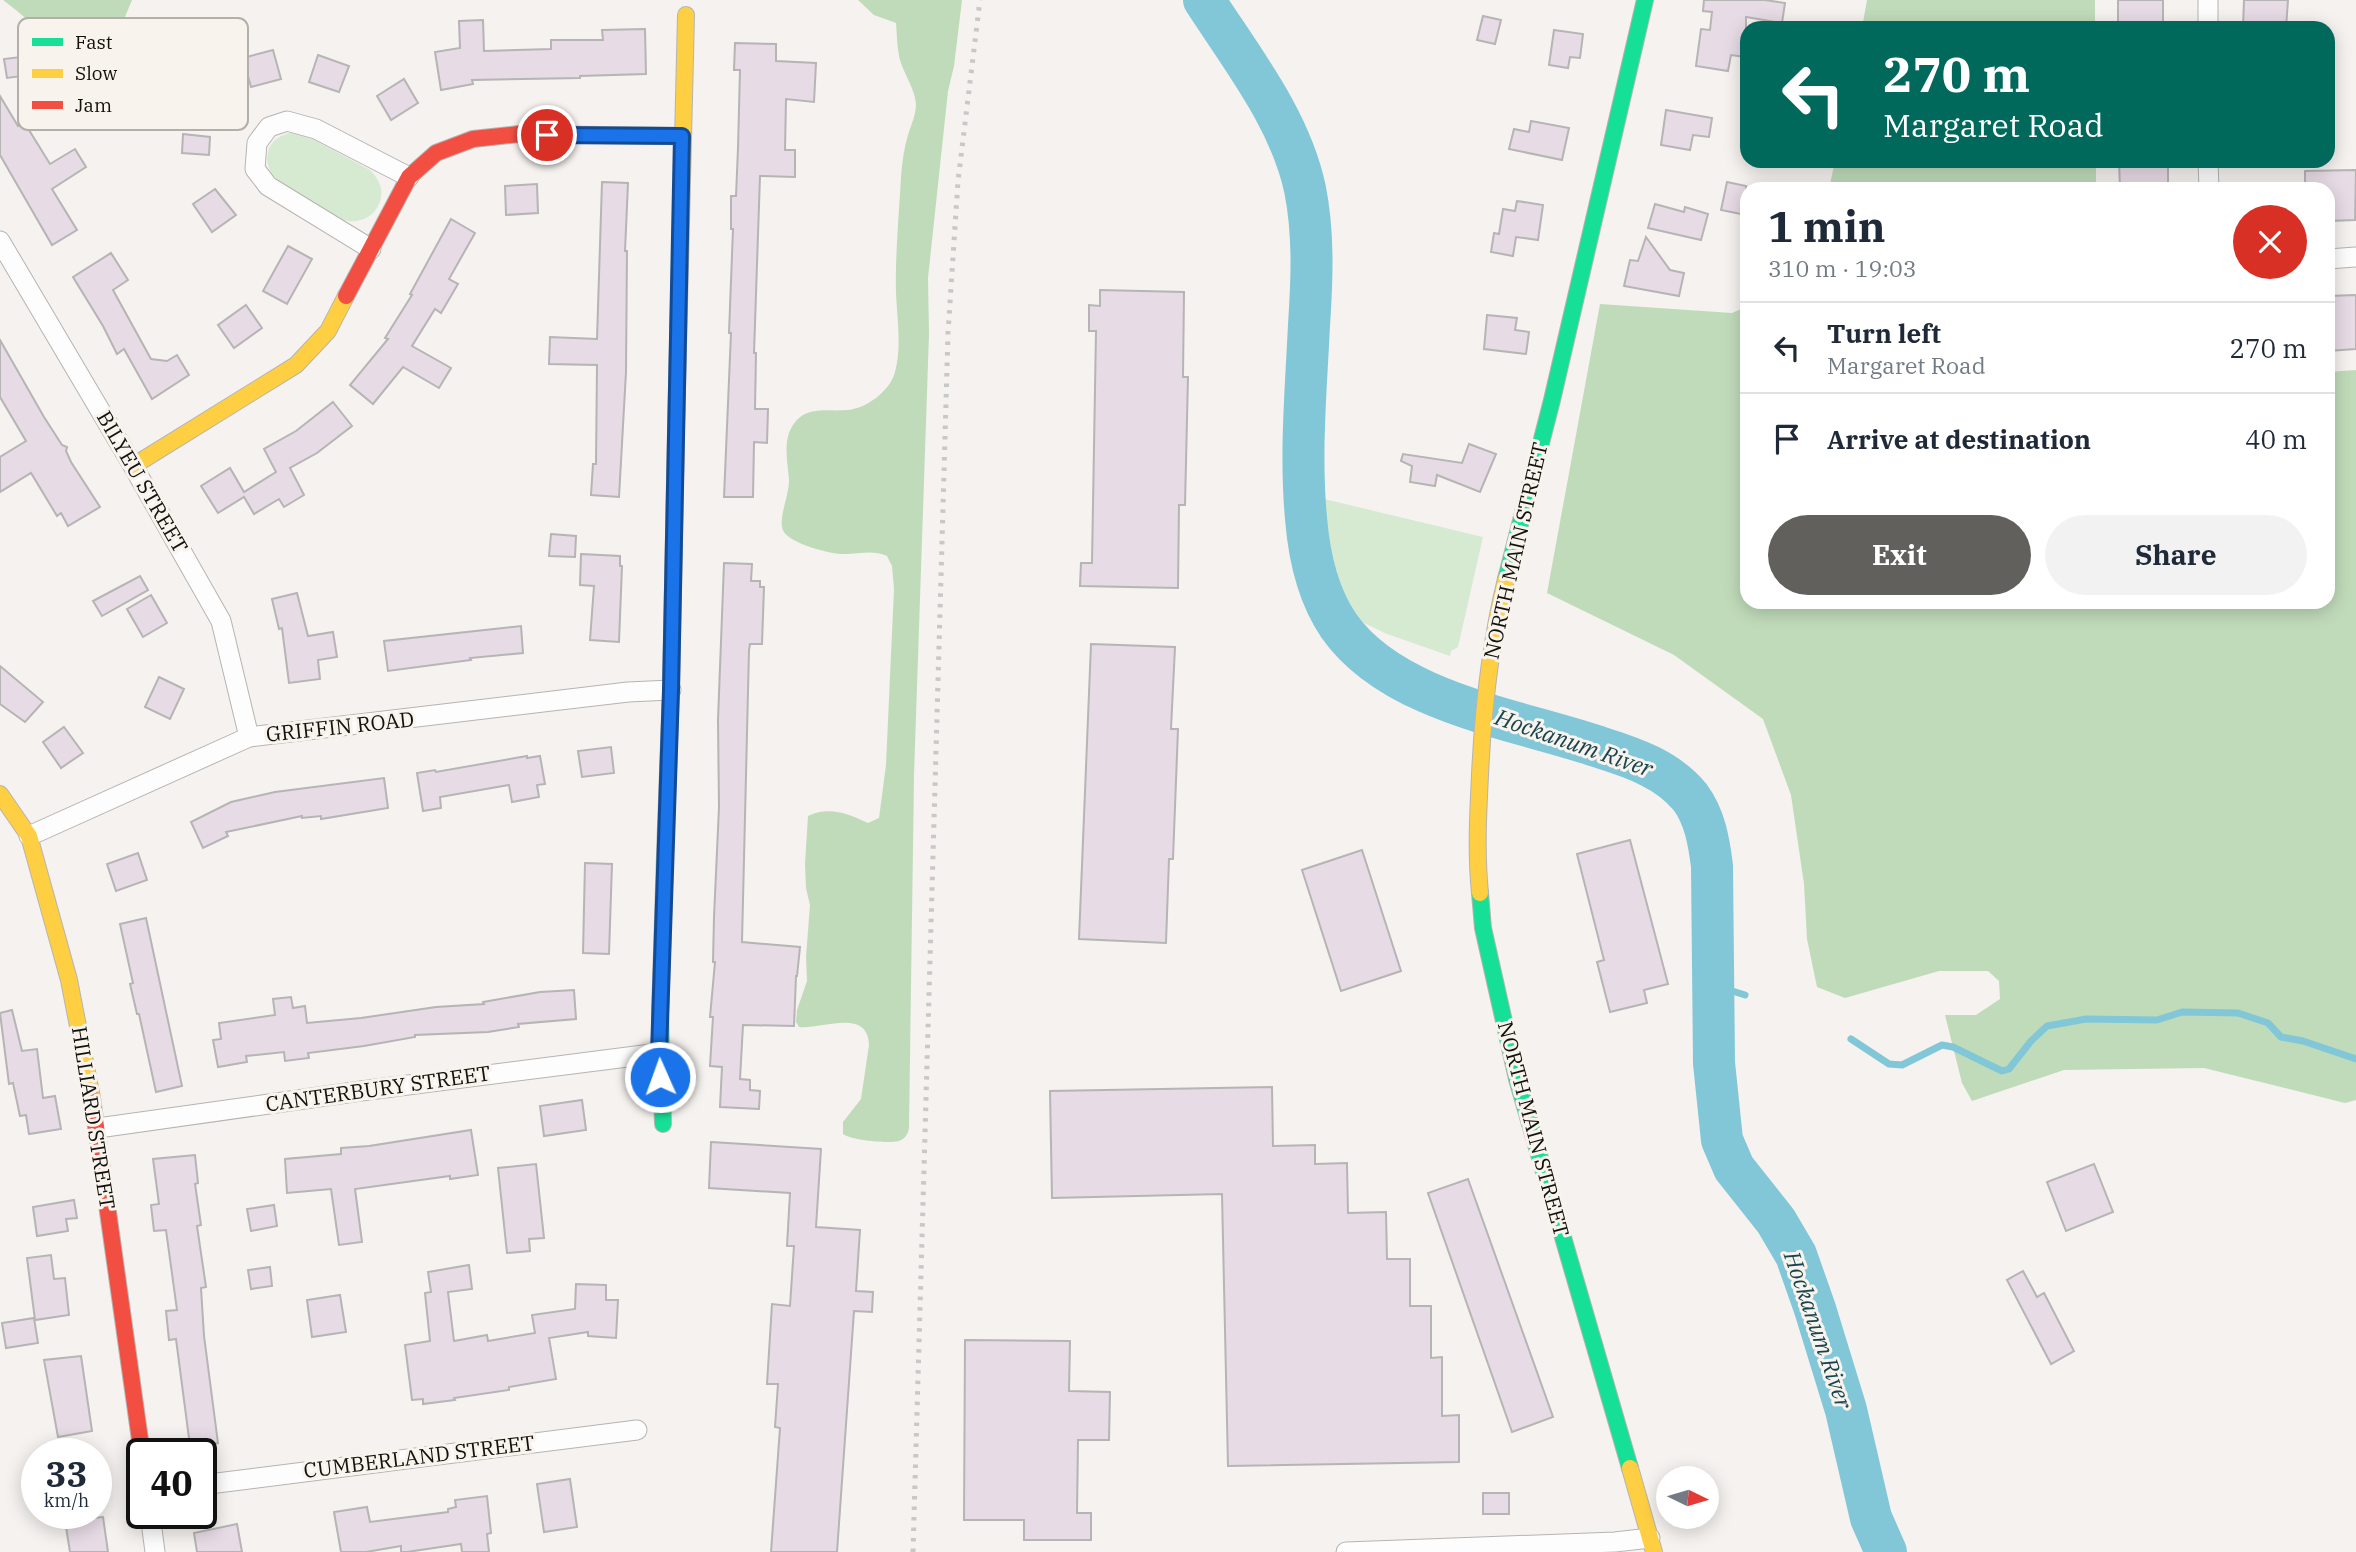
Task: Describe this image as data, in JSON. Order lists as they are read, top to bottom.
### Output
{
  "streets": {
    "street": [
      "BILYEU STREET",
      "NORTH MAIN STREET",
      "GRIFFIN ROAD",
      "CANTERBURY STREET",
      "HILLIARD STREET",
      "CUMBERLAND STREET"
    ]
  },
  "crossings": [
    ["BILYEU STREET", "GRIFFIN ROAD"],
    ["GRIFFIN ROAD", "HILLIARD STREET"],
    ["CANTERBURY STREET", "HILLIARD STREET"]
  ],
  "water": ["Hockanum River"],
  "legend": ["Fast", "Slow", "Jam"],
  "north": "right",
  "page": {
    "turn": ["270 m", "Margaret Road"],
    "heading": ["1 min", "310 m · 19:03"],
    "list": [
      {
        "name": "Turn left",
        "note": "Margaret Road",
        "value": "270 m"
      },
      {
        "name": "Arrive at destination",
        "value": "40 m"
      }
    ],
    "buttons": ["Exit", "Share"],
    "speed": "33 km/h",
    "limit": "40"
  }
}
